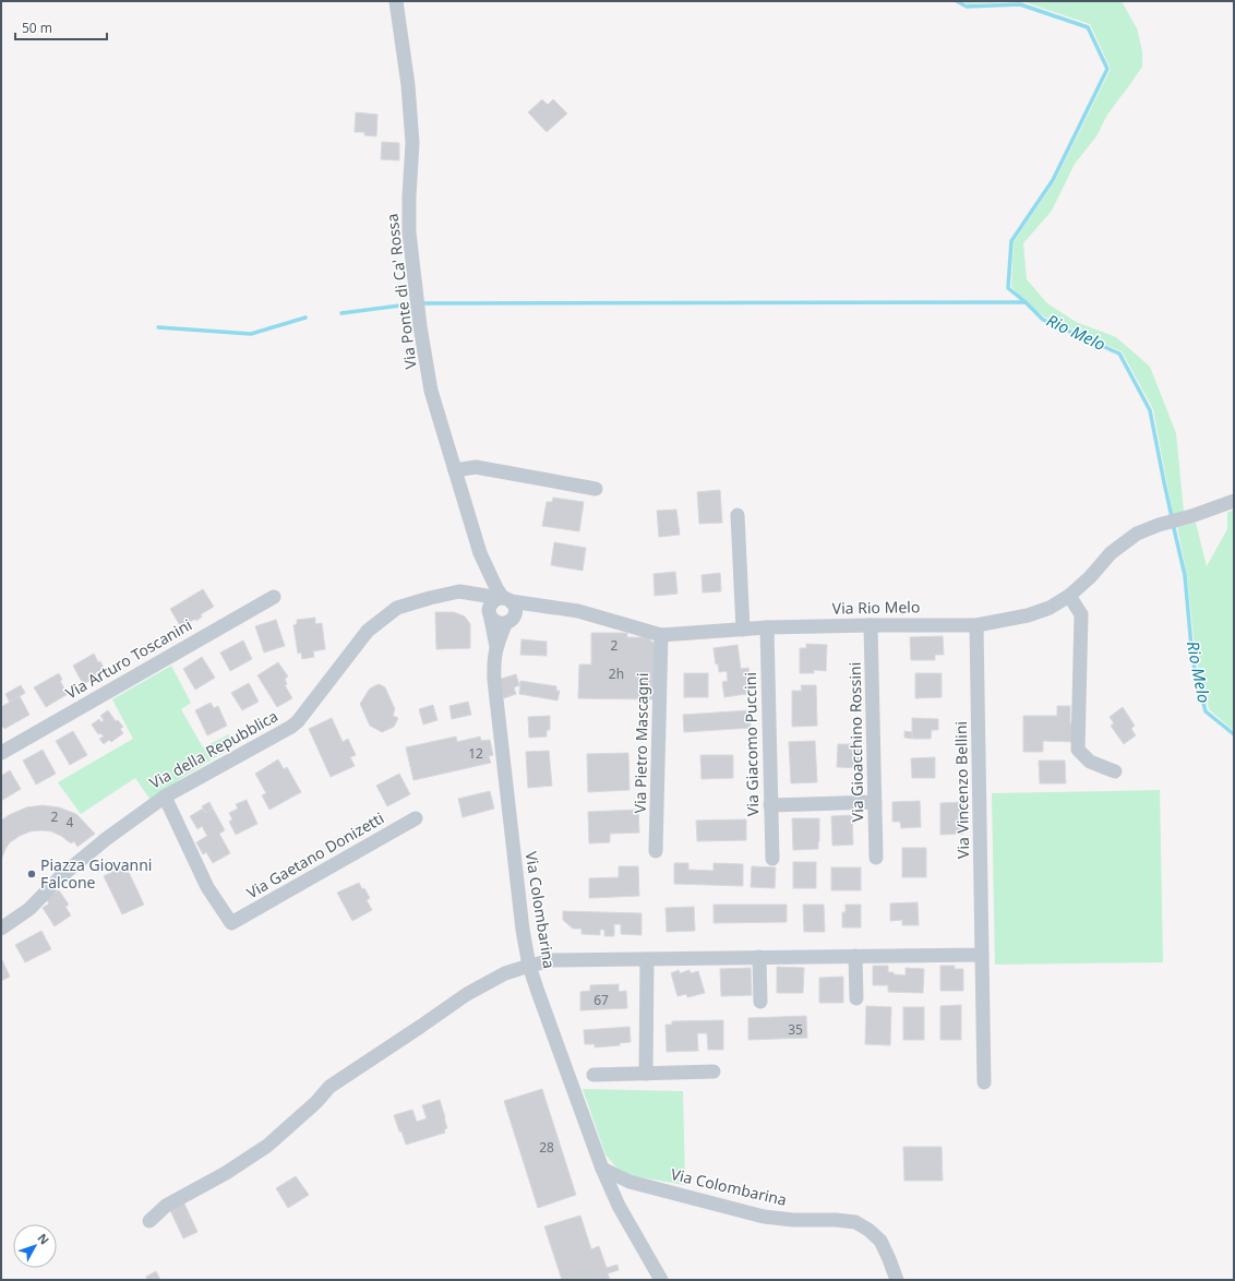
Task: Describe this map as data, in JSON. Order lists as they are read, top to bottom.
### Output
{
  "streets": {
    "street": [
      "Via Ponte di Ca' Rossa",
      "Via Rio Melo",
      "Via Arturo Toscanini",
      "Via Gioacchino Rossini",
      "Via Pietro Mascagni",
      "Via Giacomo Puccini",
      "Via della Repubblica",
      "Via Vincenzo Bellini",
      "Via Gaetano Donizetti",
      "Via Colombarina"
    ]
  },
  "crossings": [
    ["Via Ponte di Ca' Rossa", "Via Rio Melo"],
    ["Via Ponte di Ca' Rossa", "Via della Repubblica"],
    ["Via Ponte di Ca' Rossa", "Via Colombarina"],
    ["Via Rio Melo", "Via Gioacchino Rossini"],
    ["Via Rio Melo", "Via Pietro Mascagni"],
    ["Via Rio Melo", "Via Giacomo Puccini"],
    ["Via Rio Melo", "Via della Repubblica"],
    ["Via Rio Melo", "Via Vincenzo Bellini"],
    ["Via Rio Melo", "Via Colombarina"],
    ["Via della Repubblica", "Via Gaetano Donizetti"],
    ["Via della Repubblica", "Via Colombarina"]
  ],
  "water": ["Rio Melo"],
  "places": ["Piazza Giovanni Falcone"],
  "house_numbers": [
    "2",
    "2h",
    "12",
    "2",
    "4",
    "67",
    "35",
    "28"
  ],
  "scale_bar": "50 m",
  "north": "top right"
}
